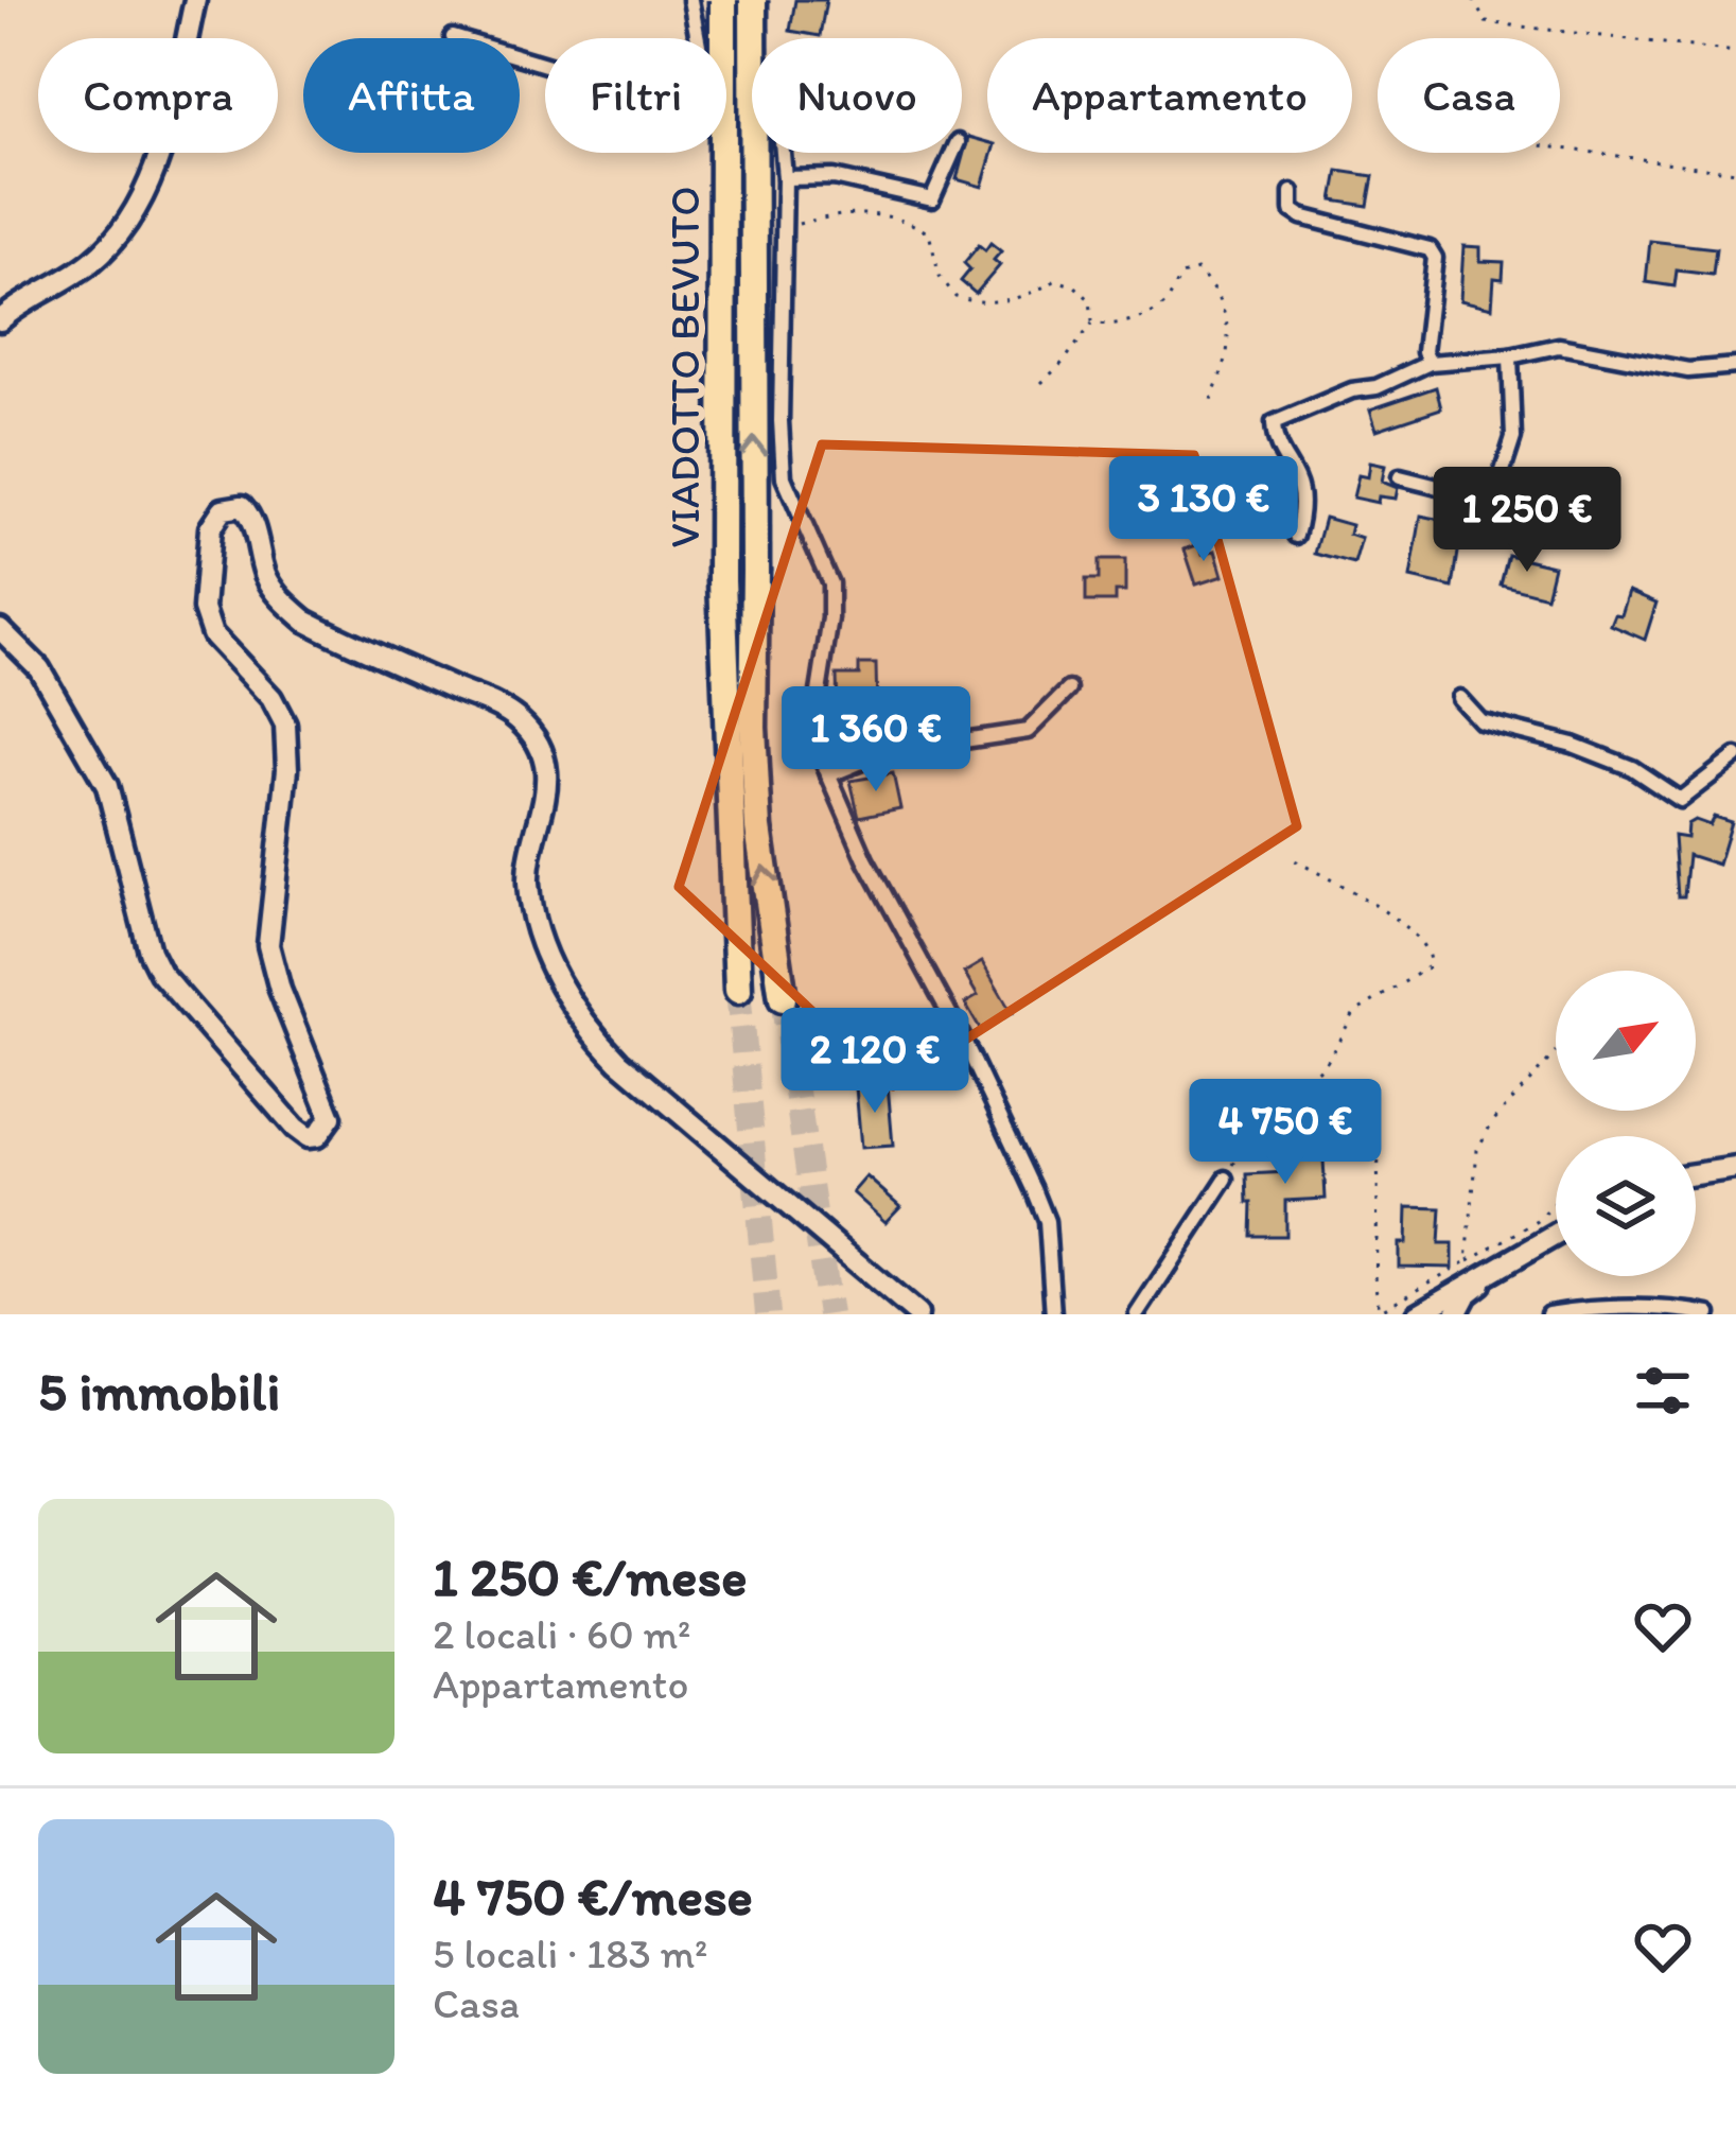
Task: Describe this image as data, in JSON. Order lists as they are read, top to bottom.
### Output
{
  "streets": {
    "highway": ["VIADOTTO BEVUTO"]
  },
  "north": "top right",
  "page": {
    "chip": [
      "Compra",
      "Affitta",
      "Filtri",
      "Nuovo",
      "Appartamento",
      "Casa"
    ],
    "price": [
      "3 130 €",
      "1 250 €",
      "1 360 €",
      "2 120 €",
      "4 750 €"
    ],
    "heading": "5 immobili",
    "list": [
      {
        "name": "1 250 €/mese",
        "note": "2 locali · 60 m² · Appartamento"
      },
      {
        "name": "4 750 €/mese",
        "note": "5 locali · 183 m² · Casa"
      }
    ]
  }
}
